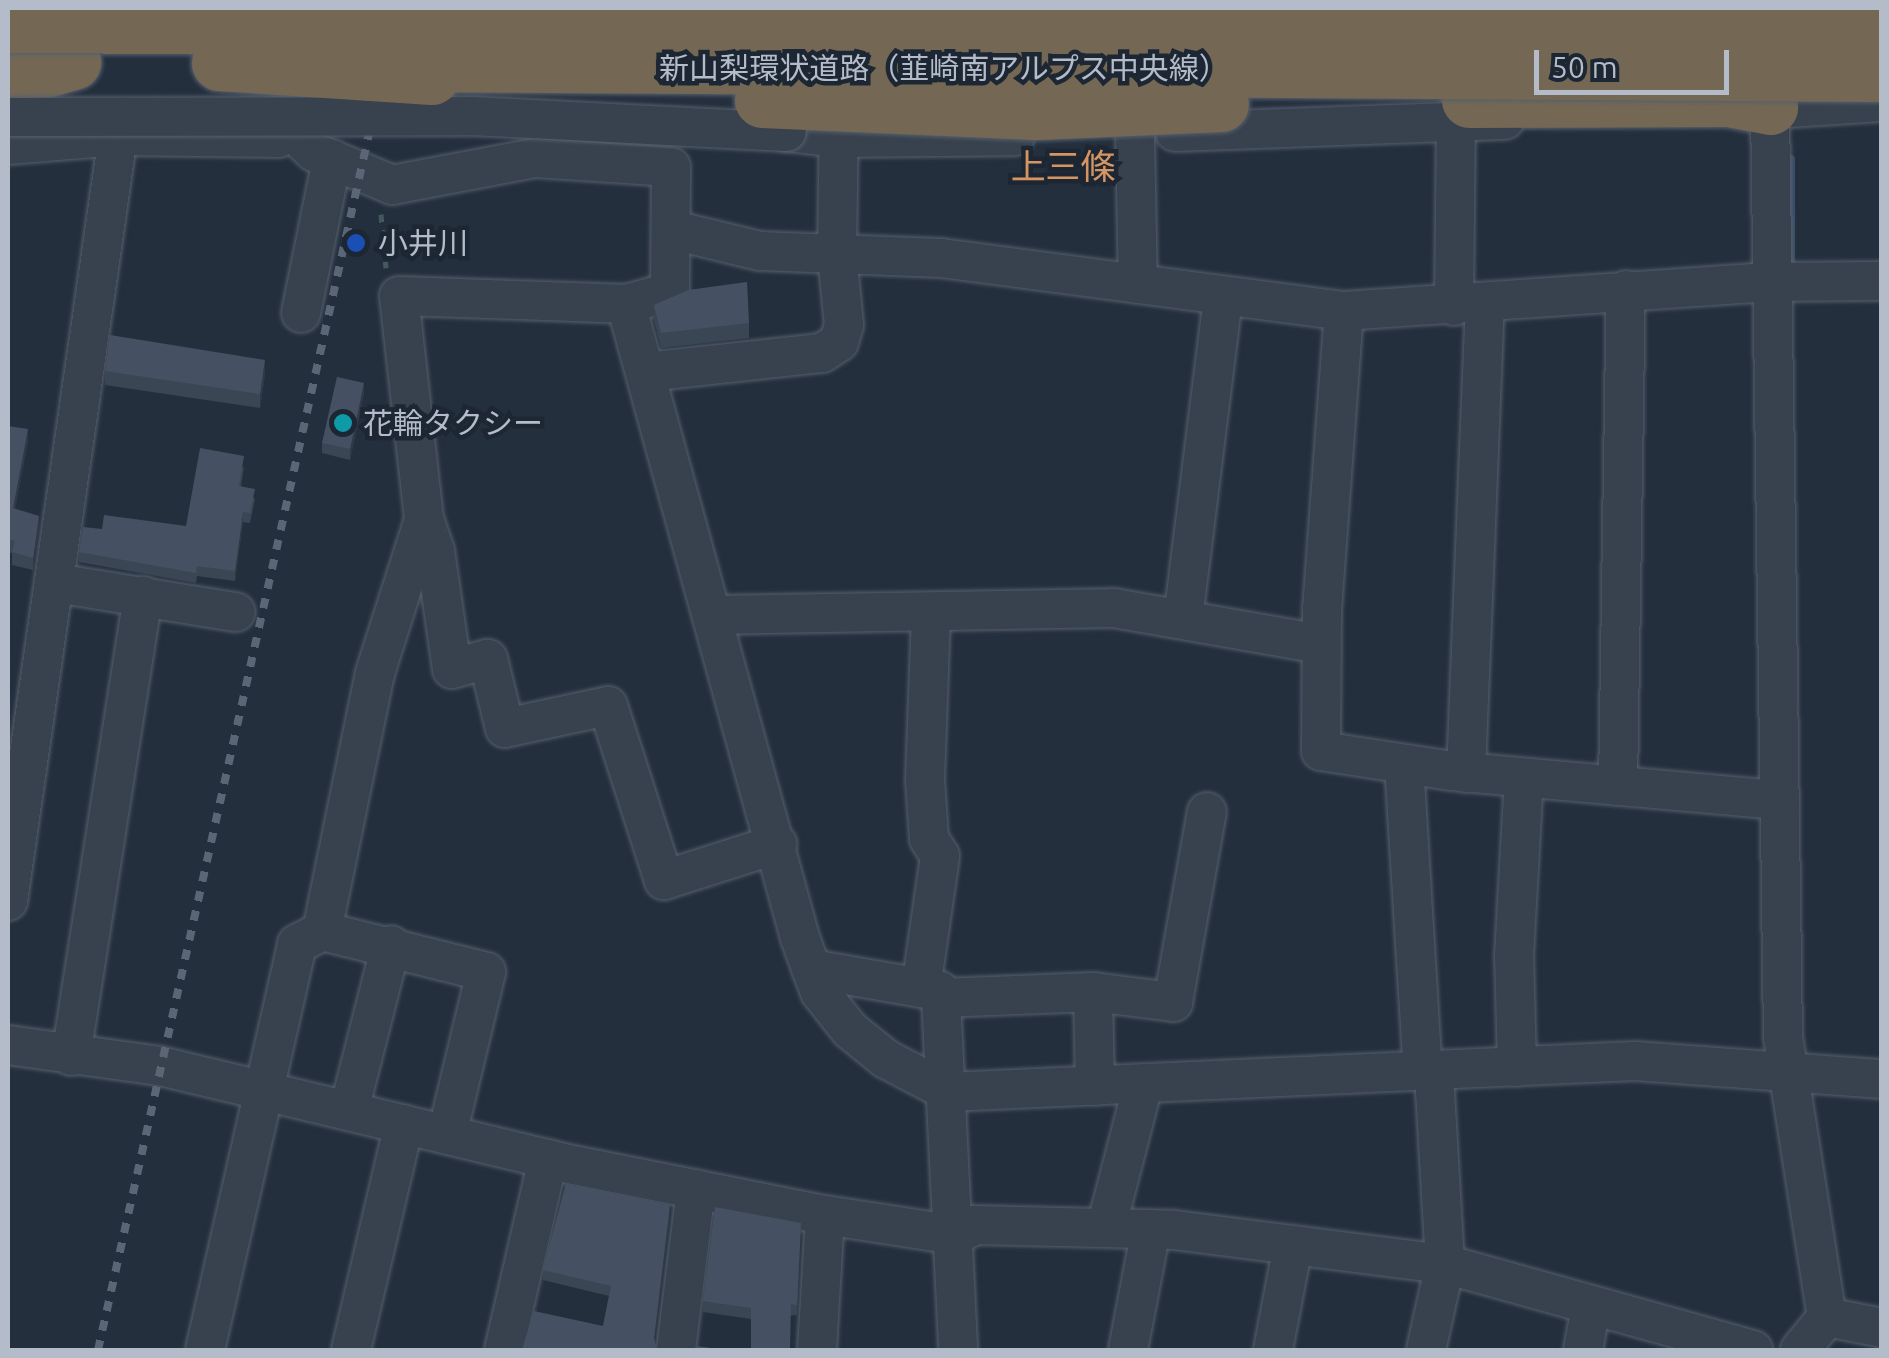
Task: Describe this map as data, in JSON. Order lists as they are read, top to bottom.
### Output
{
  "streets": {
    "highway": ["新山梨環状道路（韮崎南アルプス中央線）"]
  },
  "districts": ["上三條"],
  "places": ["小井川", "花輪タクシー"],
  "scale_bar": "50 m"
}
